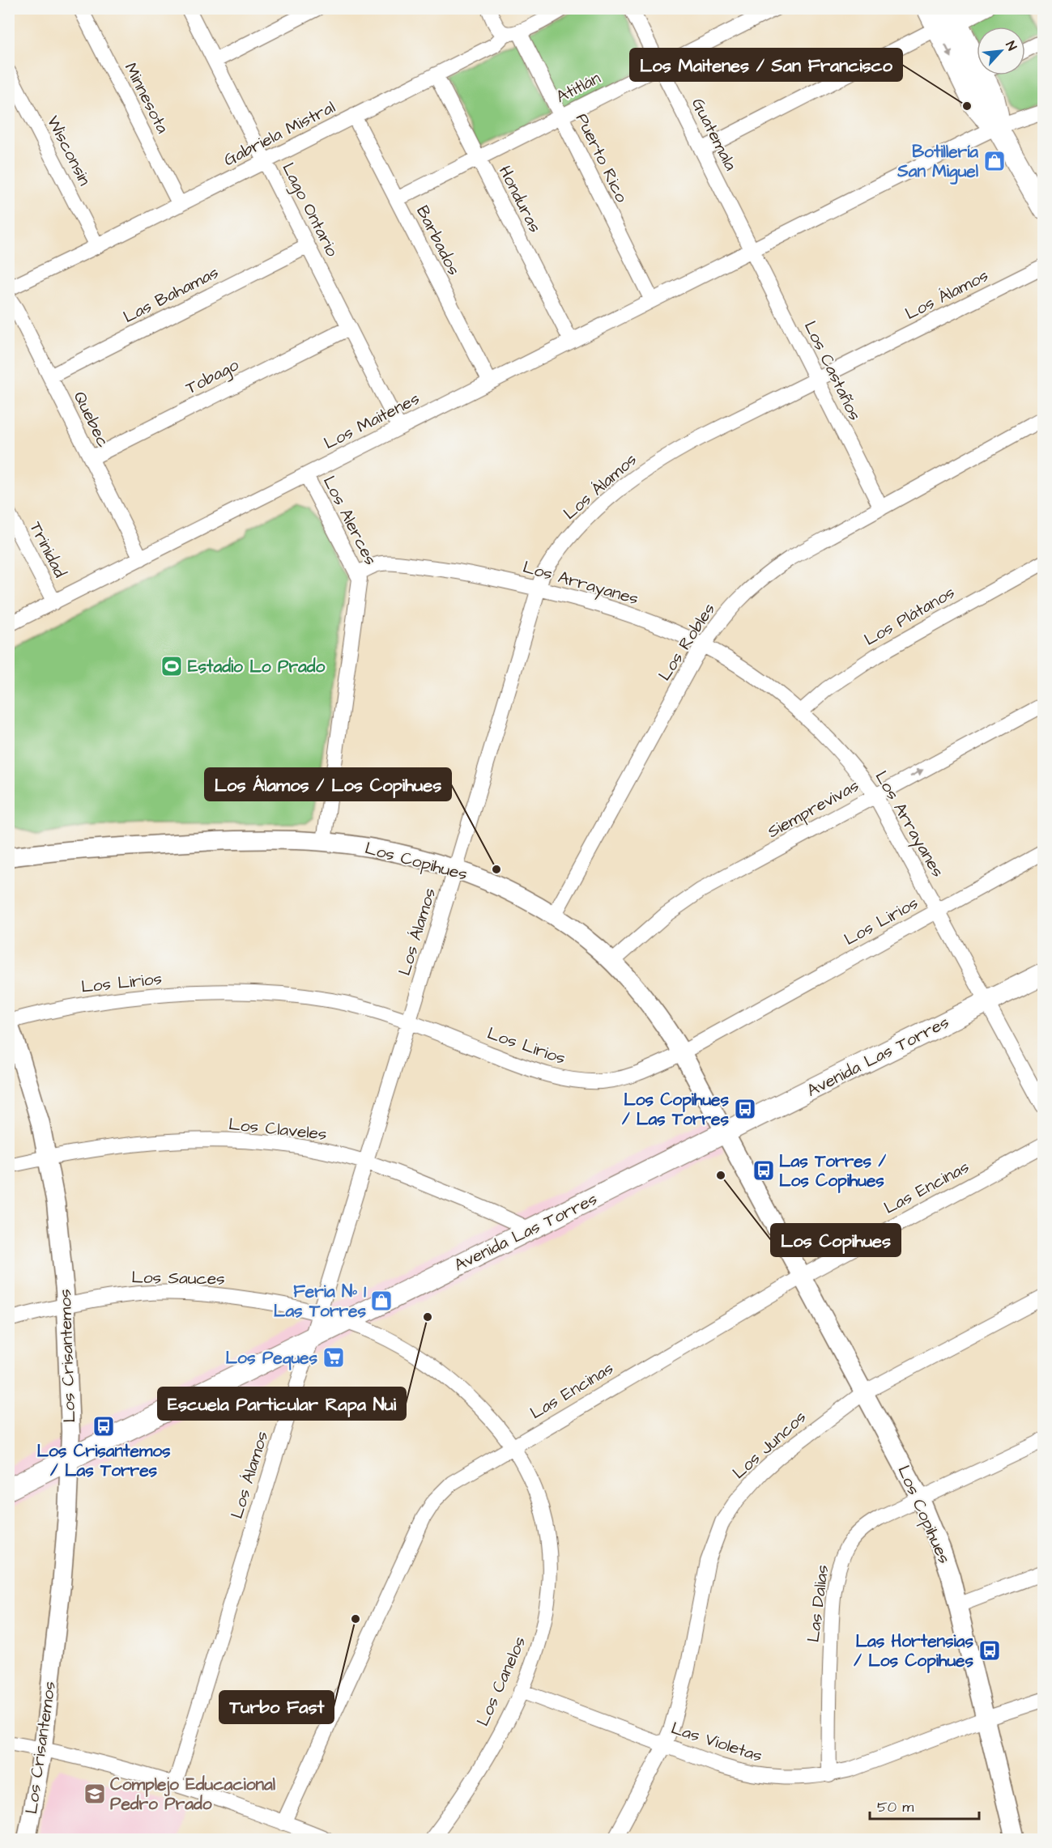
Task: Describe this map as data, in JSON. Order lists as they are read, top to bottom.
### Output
{
  "streets": {
    "main road": ["Avenida Las Torres"],
    "street": [
      "Atitlán",
      "Minnesota",
      "Gabriela Mistral",
      "Guatemala",
      "Wisconsin",
      "Puerto Rico",
      "Honduras",
      "Lago Ontario",
      "Barbados",
      "Las Bahamas",
      "Los Álamos",
      "Los Castaños",
      "Tobago",
      "Quebec",
      "Los Maitenes",
      "Los Alerces",
      "Trinidad",
      "Los Arrayanes",
      "Los Plátanos",
      "Los Robles",
      "Siemprevivas",
      "Los Copihues",
      "Los Lirios",
      "Los Claveles",
      "Las Encinas",
      "Los Sauces",
      "Los Crisantemos",
      "Los Juncos",
      "Las Dalias",
      "Los Canelos",
      "Las Violetas"
    ]
  },
  "crossings": [
    ["Atitlán", "Guatemala"],
    ["Atitlán", "Puerto Rico"],
    ["Atitlán", "Honduras"],
    ["Atitlán", "Barbados"],
    ["Minnesota", "Gabriela Mistral"],
    ["Gabriela Mistral", "Wisconsin"],
    ["Gabriela Mistral", "Puerto Rico"],
    ["Gabriela Mistral", "Honduras"],
    ["Gabriela Mistral", "Lago Ontario"],
    ["Gabriela Mistral", "Barbados"],
    ["Guatemala", "Los Castaños"],
    ["Guatemala", "Los Maitenes"],
    ["Puerto Rico", "Los Maitenes"],
    ["Honduras", "Los Maitenes"],
    ["Lago Ontario", "Las Bahamas"],
    ["Lago Ontario", "Tobago"],
    ["Lago Ontario", "Los Maitenes"],
    ["Barbados", "Los Maitenes"],
    ["Las Bahamas", "Quebec"],
    ["Los Álamos", "Los Castaños"],
    ["Los Álamos", "Los Arrayanes"],
    ["Los Álamos", "Los Copihues"],
    ["Los Álamos", "Los Lirios"],
    ["Los Álamos", "Avenida Las Torres"],
    ["Los Álamos", "Los Claveles"],
    ["Los Álamos", "Los Sauces"],
    ["Los Castaños", "Los Maitenes"],
    ["Los Castaños", "Los Robles"],
    ["Tobago", "Quebec"],
    ["Quebec", "Los Maitenes"],
    ["Los Maitenes", "Los Alerces"],
    ["Los Maitenes", "Trinidad"],
    ["Los Alerces", "Los Arrayanes"],
    ["Los Alerces", "Los Copihues"],
    ["Los Arrayanes", "Los Plátanos"],
    ["Los Arrayanes", "Los Robles"],
    ["Los Arrayanes", "Siemprevivas"],
    ["Los Arrayanes", "Los Lirios"],
    ["Los Arrayanes", "Avenida Las Torres"],
    ["Los Robles", "Los Copihues"],
    ["Siemprevivas", "Los Copihues"],
    ["Los Copihues", "Los Lirios"],
    ["Los Copihues", "Avenida Las Torres"],
    ["Los Copihues", "Las Encinas"],
    ["Los Copihues", "Los Juncos"],
    ["Los Copihues", "Las Dalias"],
    ["Los Copihues", "Las Violetas"],
    ["Los Lirios", "Los Crisantemos"],
    ["Avenida Las Torres", "Los Claveles"],
    ["Avenida Las Torres", "Los Sauces"],
    ["Avenida Las Torres", "Los Crisantemos"],
    ["Avenida Las Torres", "Los Canelos"],
    ["Los Claveles", "Los Crisantemos"],
    ["Las Encinas", "Los Canelos"],
    ["Los Sauces", "Los Crisantemos"],
    ["Los Sauces", "Los Canelos"],
    ["Los Juncos", "Las Violetas"],
    ["Las Dalias", "Las Violetas"],
    ["Los Canelos", "Las Violetas"]
  ],
  "one_way": ["Siemprevivas"],
  "places": {
    "other": [
      "Los Maitenes / San Francisco",
      "Los Álamos / Los Copihues",
      "Los Copihues",
      "Escuela Particular Rapa Nui",
      "Turbo Fast"
    ],
    "shop": ["Botillería San Miguel", "Feria Nº 1 Las Torres"],
    "sports": ["Estadio Lo Prado"],
    "bus stop": [
      "Los Copihues / Las Torres",
      "Las Torres / Los Copihues",
      "Los Crisantemos / Las Torres",
      "Las Hortensias / Los Copihues"
    ],
    "supermarket": ["Los Peques"],
    "school or university": ["Complejo Educacional Pedro Prado"]
  },
  "scale_bar": "50 m",
  "north": "top right"
}
